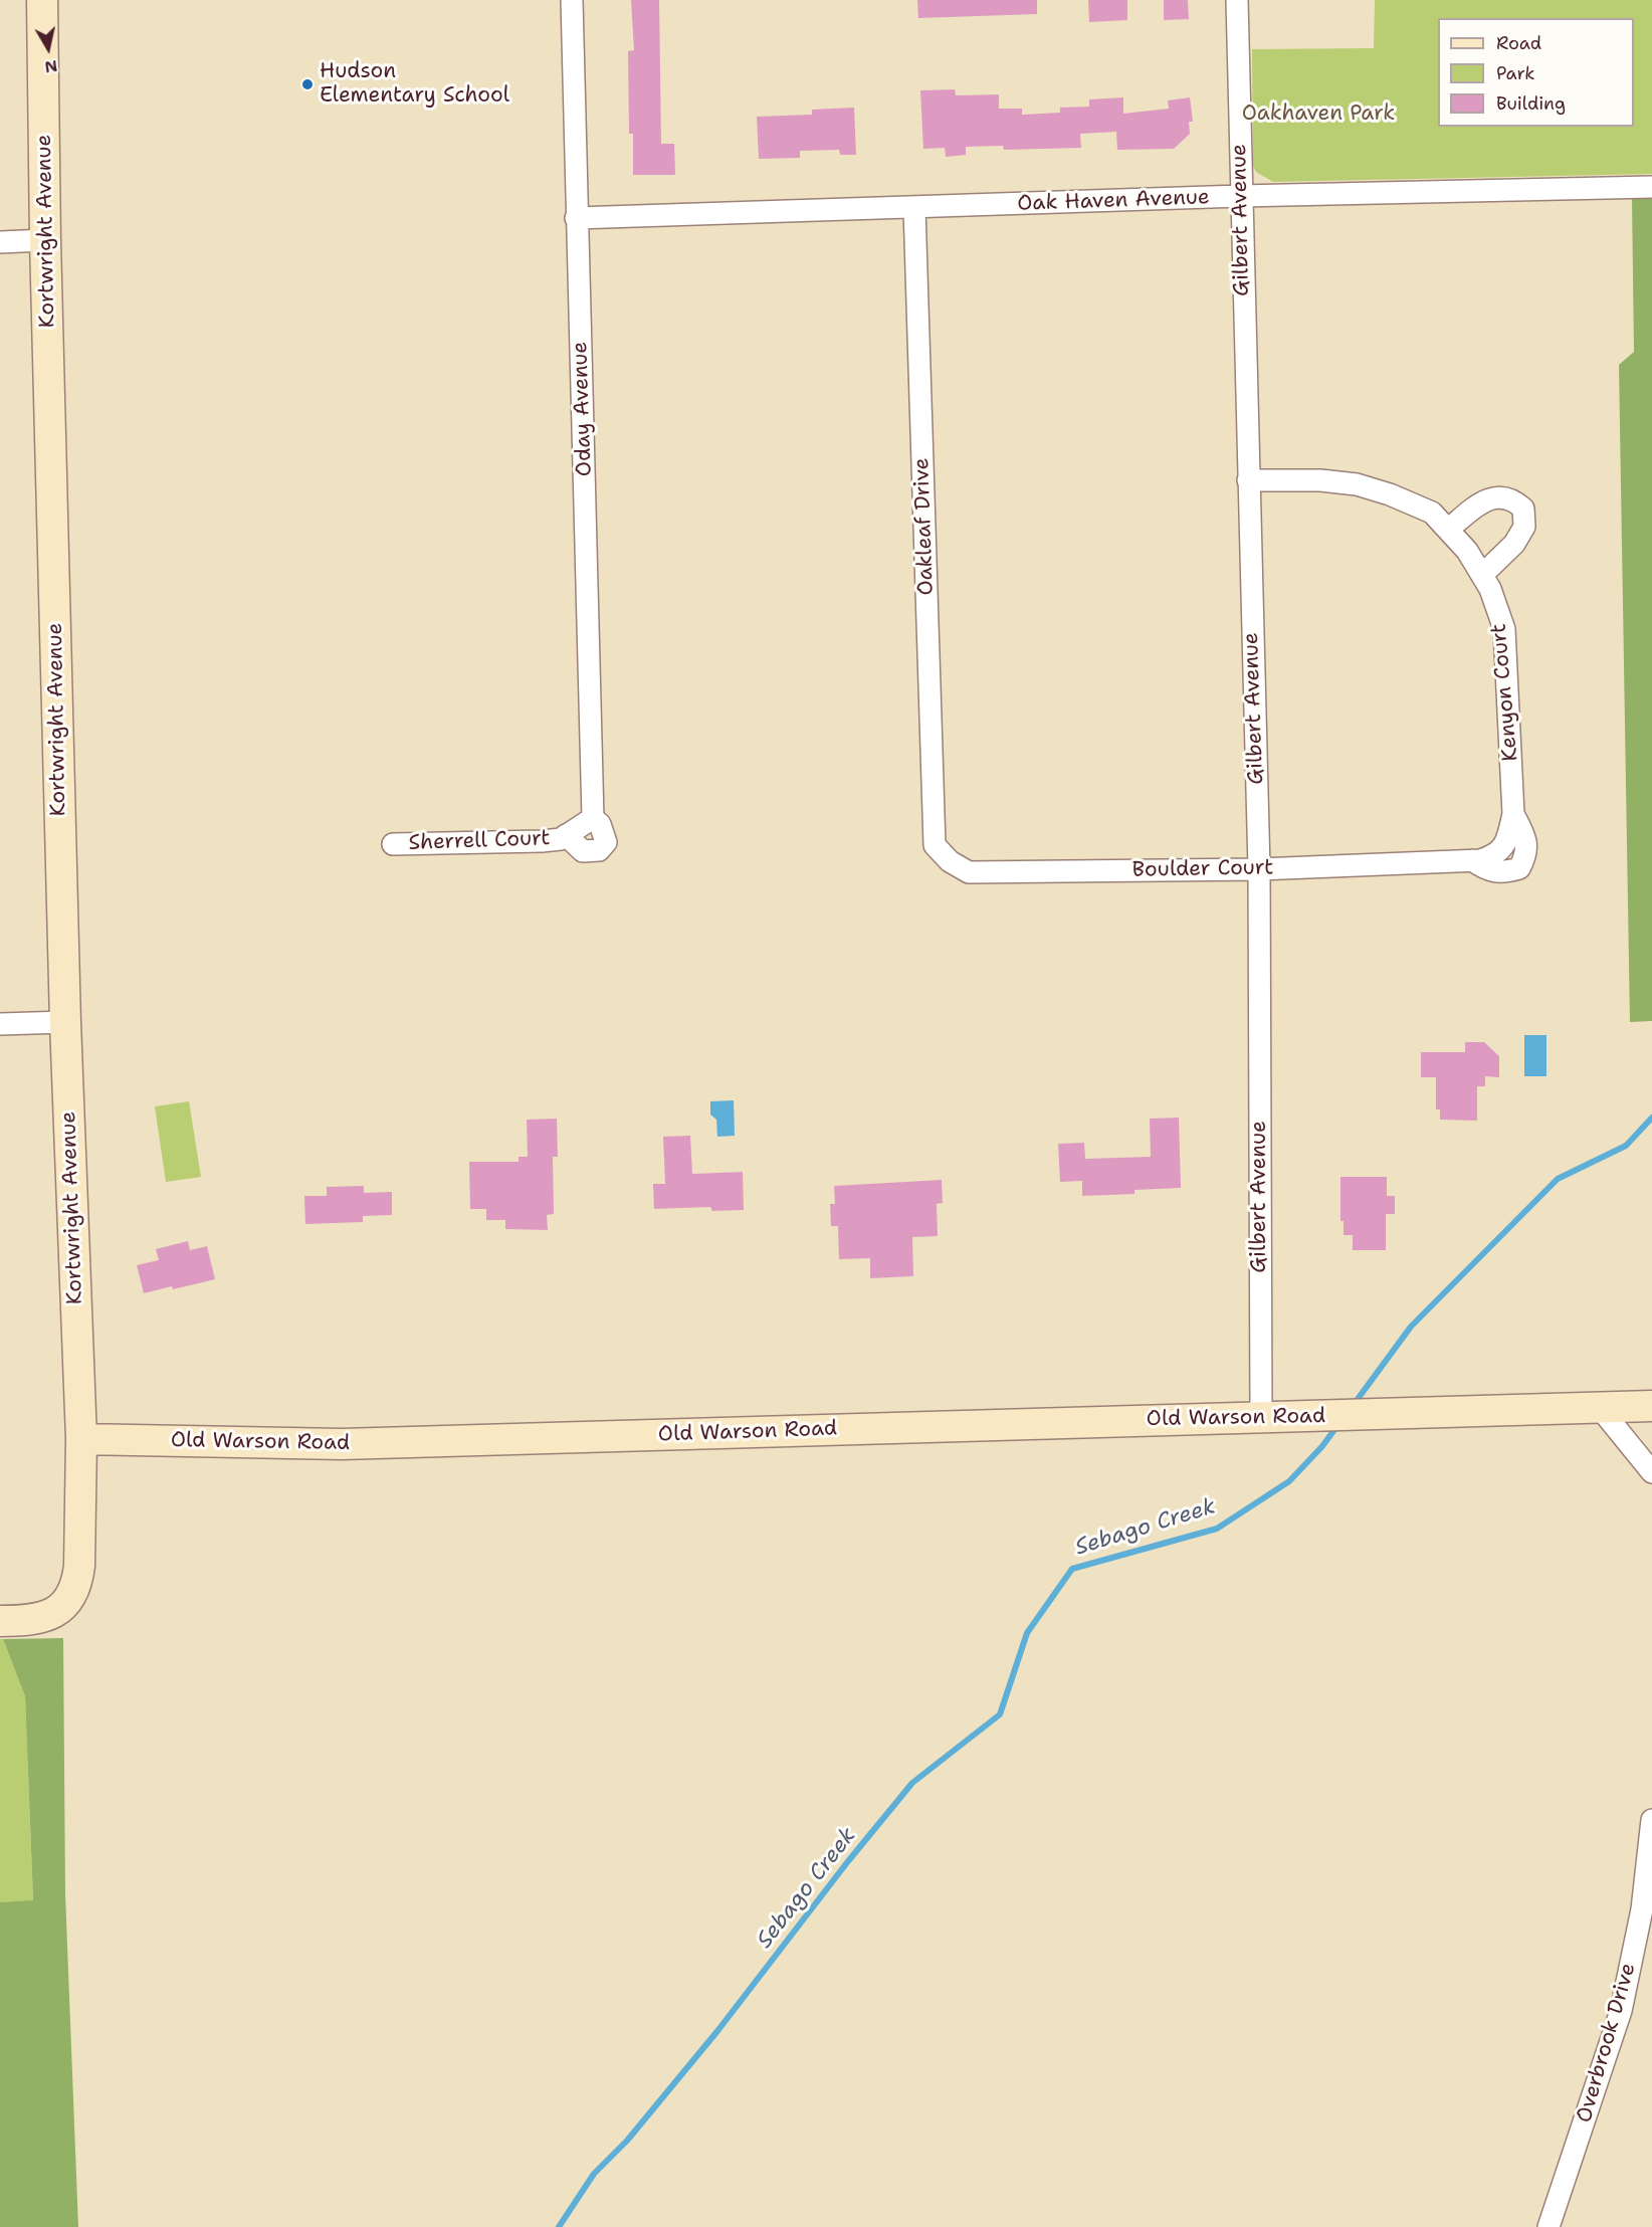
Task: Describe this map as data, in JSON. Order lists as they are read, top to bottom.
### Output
{
  "streets": {
    "street": [
      "Oak Haven Avenue",
      "Gilbert Avenue",
      "Kortwright Avenue",
      "Oday Avenue",
      "Oakleaf Drive",
      "Kenyon Court",
      "Sherrell Court",
      "Boulder Court",
      "Old Warson Road",
      "Overbrook Drive"
    ]
  },
  "crossings": [
    ["Oak Haven Avenue", "Gilbert Avenue"],
    ["Oak Haven Avenue", "Oday Avenue"],
    ["Oak Haven Avenue", "Oakleaf Drive"],
    ["Gilbert Avenue", "Kenyon Court"],
    ["Gilbert Avenue", "Boulder Court"],
    ["Gilbert Avenue", "Old Warson Road"],
    ["Kortwright Avenue", "Old Warson Road"],
    ["Oday Avenue", "Sherrell Court"],
    ["Oakleaf Drive", "Boulder Court"],
    ["Kenyon Court", "Boulder Court"]
  ],
  "water": ["Sebago Creek"],
  "parks": ["Oakhaven Park"],
  "places": ["Hudson Elementary School"],
  "legend": ["Road", "Park", "Building"],
  "north": "bottom"
}
